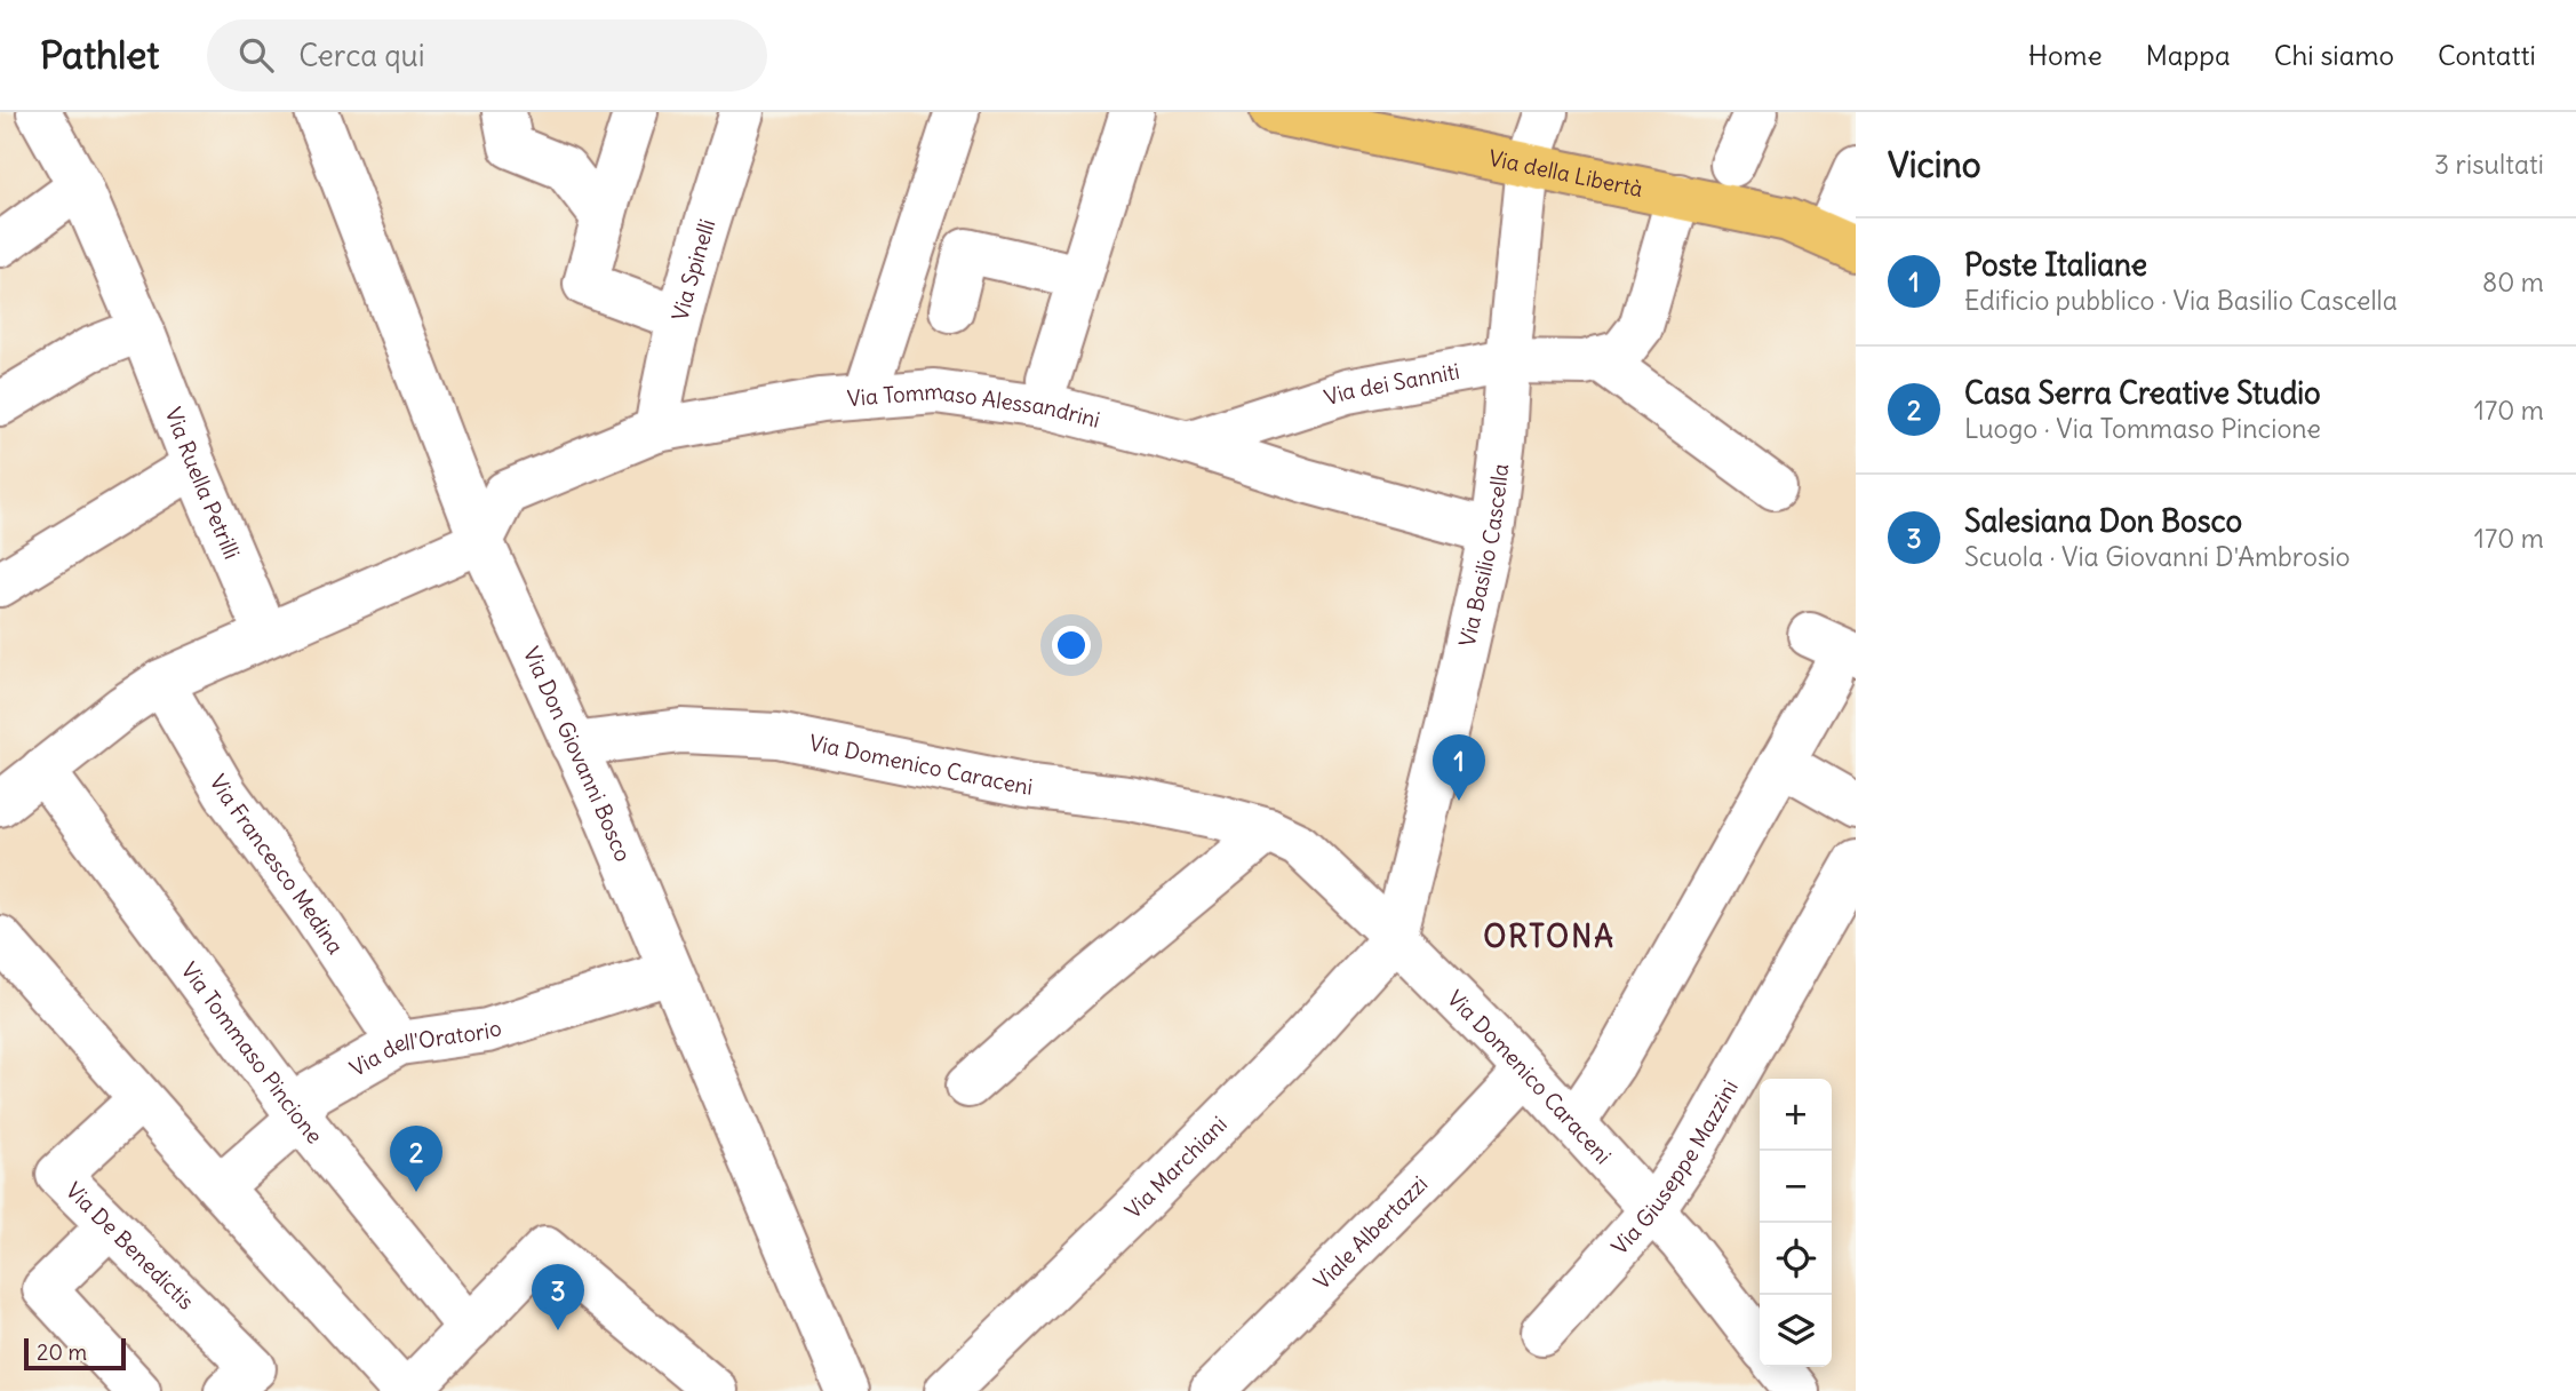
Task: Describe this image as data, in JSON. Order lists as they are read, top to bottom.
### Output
{
  "streets": {
    "main road": ["Via della Libertà"],
    "street": [
      "Via Spinelli",
      "Via dei Sanniti",
      "Via Tommaso Alessandrini",
      "Via Ruella Petrilli",
      "Via Basilio Cascella",
      "Via Don Giovanni Bosco",
      "Via Domenico Caraceni",
      "Via Francesco Medina",
      "Via dell'Oratorio",
      "Via Tommaso Pincione",
      "Via Giuseppe Mazzini",
      "Via Marchiani",
      "Viale Albertazzi",
      "Via De Benedictis"
    ]
  },
  "crossings": [
    ["Via della Libertà", "Via dei Sanniti"],
    ["Via della Libertà", "Via Basilio Cascella"],
    ["Via Spinelli", "Via Tommaso Alessandrini"],
    ["Via dei Sanniti", "Via Tommaso Alessandrini"],
    ["Via dei Sanniti", "Via Basilio Cascella"],
    ["Via Tommaso Alessandrini", "Via Basilio Cascella"],
    ["Via Tommaso Alessandrini", "Via Don Giovanni Bosco"],
    ["Via Basilio Cascella", "Via Domenico Caraceni"],
    ["Via Basilio Cascella", "Via Marchiani"],
    ["Via Don Giovanni Bosco", "Via Domenico Caraceni"],
    ["Via Don Giovanni Bosco", "Via dell'Oratorio"],
    ["Via Domenico Caraceni", "Via Giuseppe Mazzini"],
    ["Via Domenico Caraceni", "Via Marchiani"],
    ["Via Domenico Caraceni", "Viale Albertazzi"],
    ["Via Francesco Medina", "Via dell'Oratorio"],
    ["Via dell'Oratorio", "Via Tommaso Pincione"]
  ],
  "districts": ["ORTONA"],
  "scale_bar": "20 m",
  "page": {
    "header": "Pathlet",
    "search": "Cerca qui",
    "nav": [
      "Home",
      "Mappa",
      "Chi siamo",
      "Contatti"
    ],
    "heading": ["Vicino", "3 risultati"],
    "list": [
      {
        "mark": "1",
        "name": "Poste Italiane",
        "note": "Edificio pubblico · Via Basilio Cascella",
        "value": "80 m"
      },
      {
        "mark": "2",
        "name": "Casa Serra Creative Studio",
        "note": "Luogo · Via Tommaso Pincione",
        "value": "170 m"
      },
      {
        "mark": "3",
        "name": "Salesiana Don Bosco",
        "note": "Scuola · Via Giovanni D'Ambrosio",
        "value": "170 m"
      }
    ],
    "pins": ["1", "2", "3"],
    "map_buttons": ["+", "−"],
    "scale": "20 m"
  }
}
